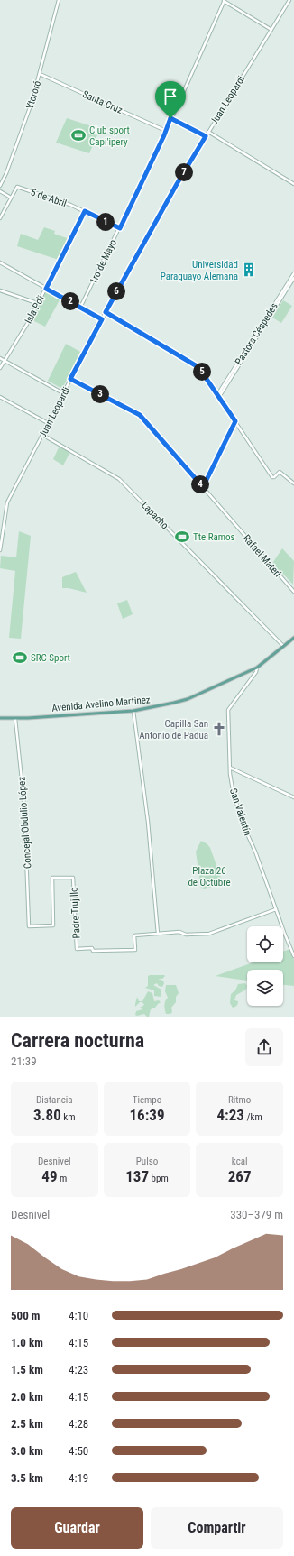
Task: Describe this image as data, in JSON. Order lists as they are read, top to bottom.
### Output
{
  "streets": {
    "main road": ["Avenida Avelino Martinez"],
    "street": [
      "Ytororó",
      "Juan Leopardi",
      "Santa Cruz",
      "5 de Abril",
      "1ro de Mayo",
      "Isla Po'i",
      "Pastora Céspedes",
      "Lapacho",
      "Rafael Materi",
      "San Valentín",
      "Concejal Obdulio López",
      "Padre Trujillo"
    ]
  },
  "crossings": [
    ["Ytororó", "Santa Cruz"],
    ["Juan Leopardi", "Lapacho"],
    ["Juan Leopardi", "Rafael Materi"],
    ["Santa Cruz", "1ro de Mayo"],
    ["5 de Abril", "1ro de Mayo"],
    ["5 de Abril", "Isla Po'i"],
    ["Lapacho", "Avenida Avelino Martinez"],
    ["Avenida Avelino Martinez", "San Valentín"],
    ["Avenida Avelino Martinez", "Concejal Obdulio López"],
    ["Concejal Obdulio López", "Padre Trujillo"]
  ],
  "parks": ["Plaza 26 de Octubre"],
  "places": {
    "sports": ["Club sport Capi'ipery", "Tte Ramos", "SRC Sport"],
    "building": ["Universidad Paraguayo Alemana"],
    "church": ["Capilla San Antonio de Padua"]
  },
  "page": {
    "pins": [
      "7",
      "1",
      "6",
      "2",
      "5",
      "3",
      "4"
    ],
    "heading": ["Carrera nocturna", "21:39"],
    "stats": [
      ["Distancia", "3.80 km"],
      ["Tiempo", "16:39"],
      ["Ritmo", "4:23 /km"],
      ["Desnivel", "49 m"],
      ["Pulso", "137 bpm"],
      ["kcal", "267"]
    ],
    "chart": ["Desnivel", "330–379 m"],
    "list": [
      {
        "name": "500 m",
        "note": "4:10"
      },
      {
        "name": "1.0 km",
        "note": "4:15"
      },
      {
        "name": "1.5 km",
        "note": "4:23"
      },
      {
        "name": "2.0 km",
        "note": "4:15"
      },
      {
        "name": "2.5 km",
        "note": "4:28"
      },
      {
        "name": "3.0 km",
        "note": "4:50"
      },
      {
        "name": "3.5 km",
        "note": "4:19"
      }
    ],
    "buttons": ["Guardar", "Compartir"]
  }
}
